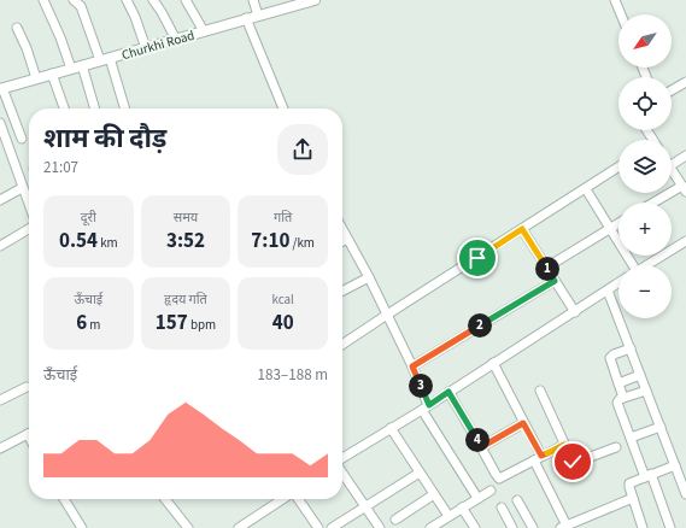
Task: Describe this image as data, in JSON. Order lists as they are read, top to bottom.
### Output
{
  "streets": {
    "street": ["Churkhi Road"]
  },
  "north": "bottom left",
  "page": {
    "map_buttons": ["+", "−"],
    "heading": ["शाम की दौड़", "21:07"],
    "stats": [
      ["दूरी", "0.54 km"],
      ["समय", "3:52"],
      ["गति", "7:10 /km"],
      ["ऊँचाई", "6 m"],
      ["हृदय गति", "157 bpm"],
      ["kcal", "40"]
    ],
    "pins": [
      "1",
      "2",
      "3",
      "4"
    ],
    "chart": ["ऊँचाई", "183–188 m"]
  }
}
